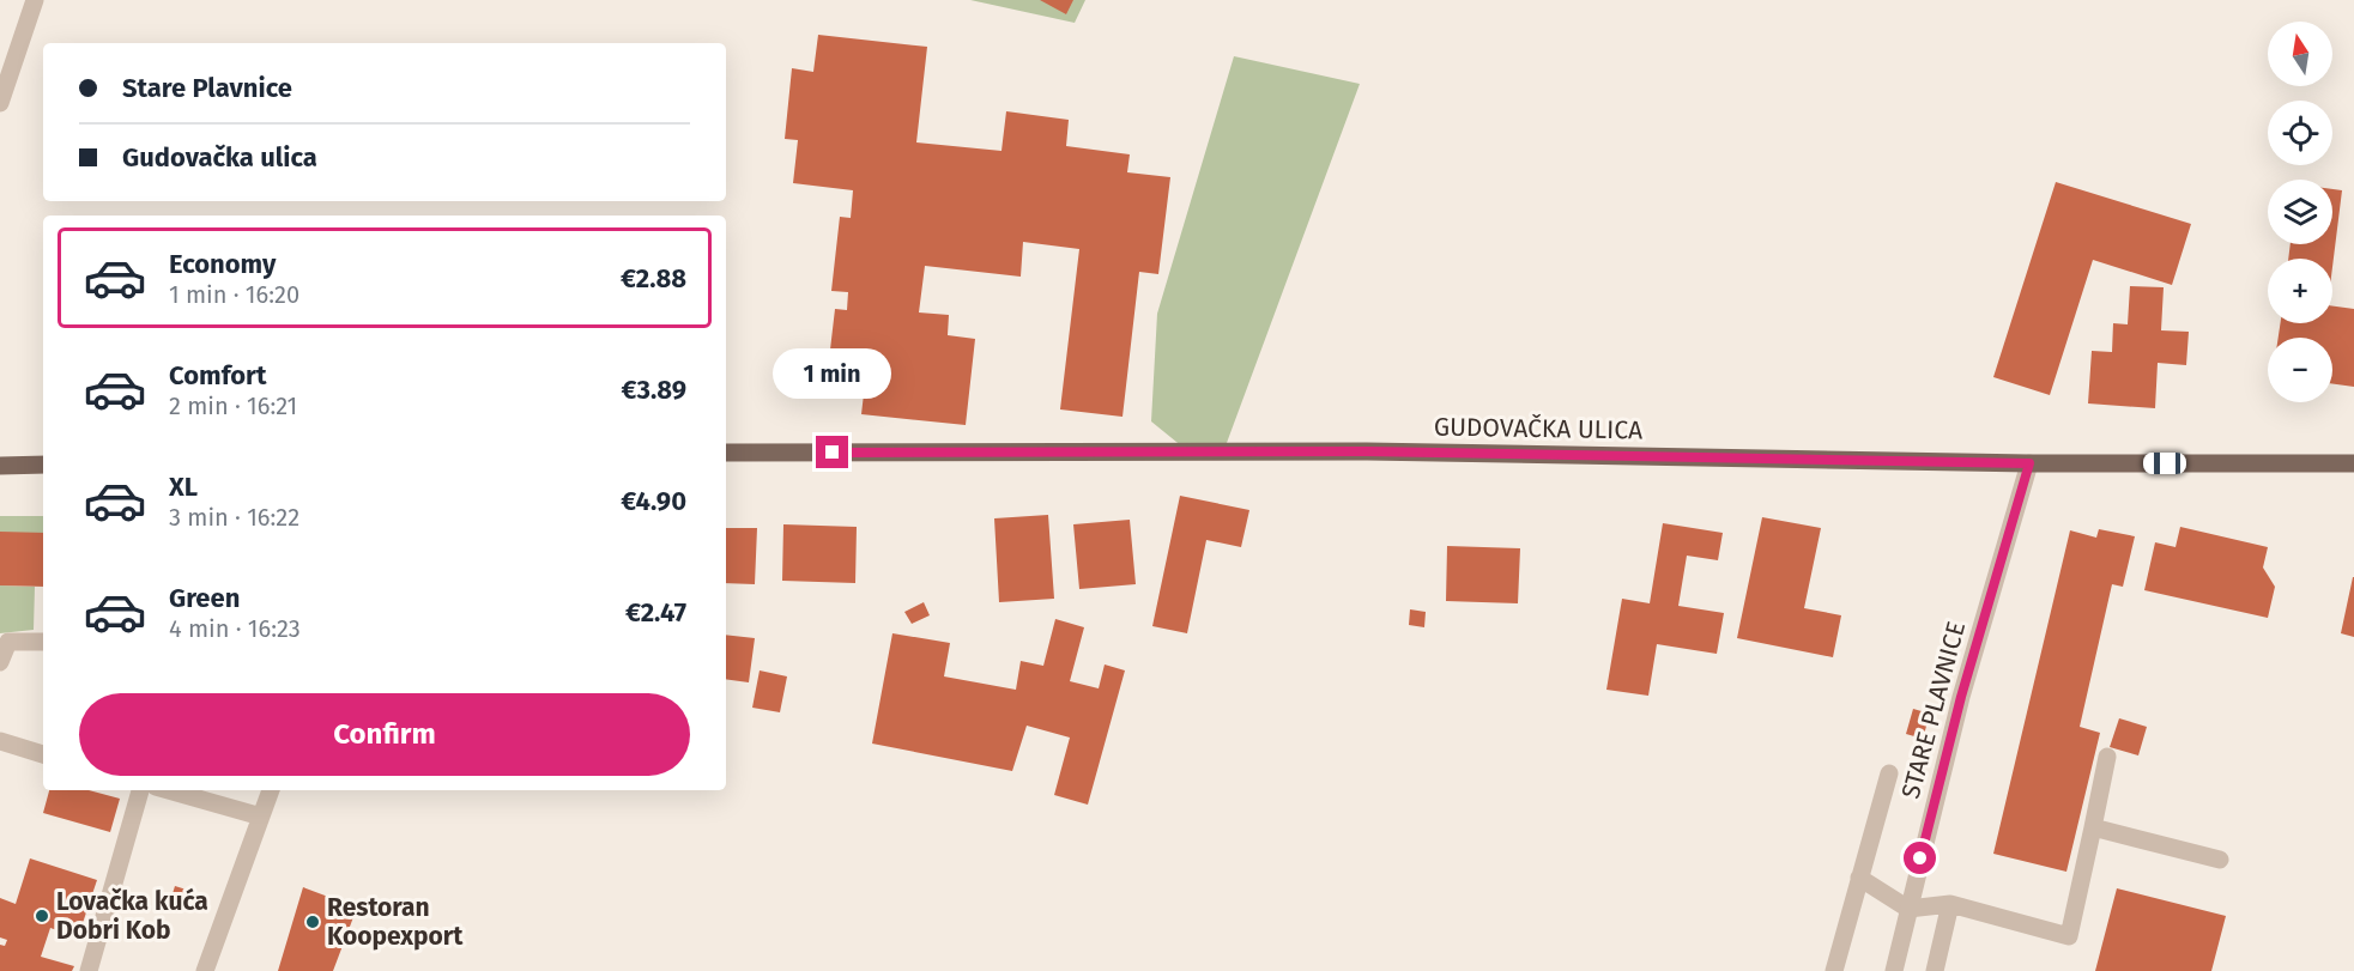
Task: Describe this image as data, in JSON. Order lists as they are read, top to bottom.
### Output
{
  "streets": {
    "main road": ["GUDOVAČKA ULICA"],
    "street": ["STARE PLAVNICE"]
  },
  "crossings": [
    ["GUDOVAČKA ULICA", "STARE PLAVNICE"]
  ],
  "places": ["Lovačka kuća Dobri Kob", "Restoran Koopexport"],
  "north": "top",
  "page": {
    "map_buttons": ["+", "−"],
    "banner": ["Stare Plavnice", "Gudovačka ulica"],
    "list": [
      {
        "name": "Economy",
        "note": "1 min · 16:20",
        "value": "€2.88"
      },
      {
        "name": "Comfort",
        "note": "2 min · 16:21",
        "value": "€3.89"
      },
      {
        "name": "XL",
        "note": "3 min · 16:22",
        "value": "€4.90"
      },
      {
        "name": "Green",
        "note": "4 min · 16:23",
        "value": "€2.47"
      }
    ],
    "bubble": "1 min",
    "buttons": "Confirm"
  }
}
